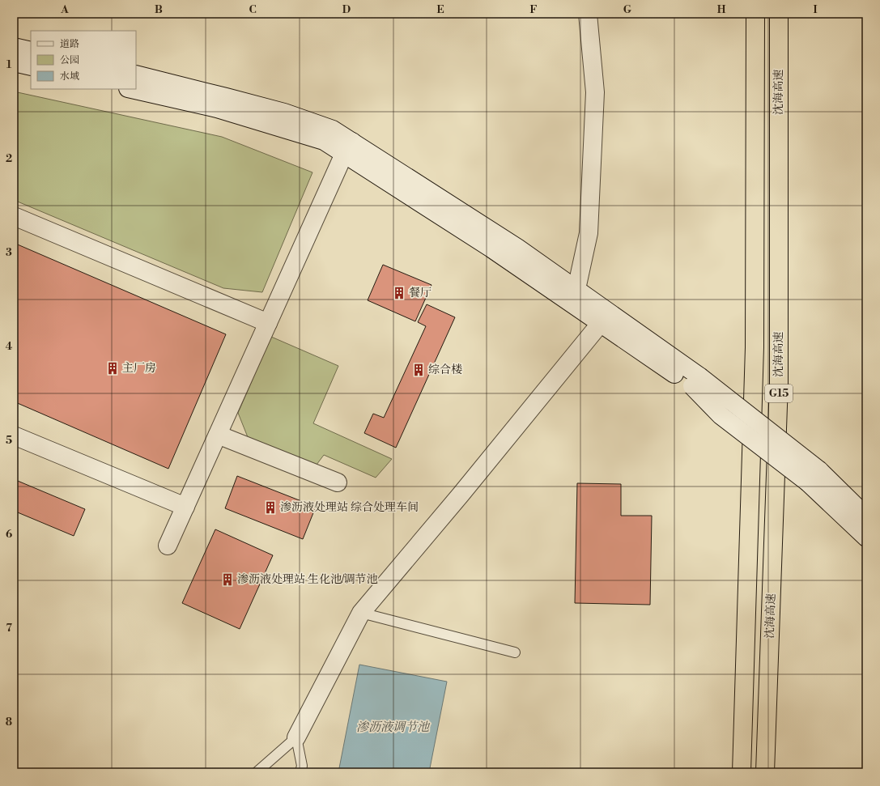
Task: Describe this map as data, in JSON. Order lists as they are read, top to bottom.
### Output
{
  "streets": {
    "highway": ["沈海高速", "G15"]
  },
  "water": ["渗沥液调节池"],
  "places": {
    "building": [
      "餐厅",
      "主厂房",
      "综合楼",
      "渗沥液处理站 综合处理车间",
      "渗沥液处理站 生化池/调节池"
    ]
  },
  "legend": ["道路", "公园", "水域"],
  "grid": {
    "columns": [
      "A",
      "B",
      "C",
      "D",
      "E",
      "F",
      "G",
      "H",
      "I"
    ],
    "rows": [
      "1",
      "2",
      "3",
      "4",
      "5",
      "6",
      "7",
      "8"
    ]
  }
}
